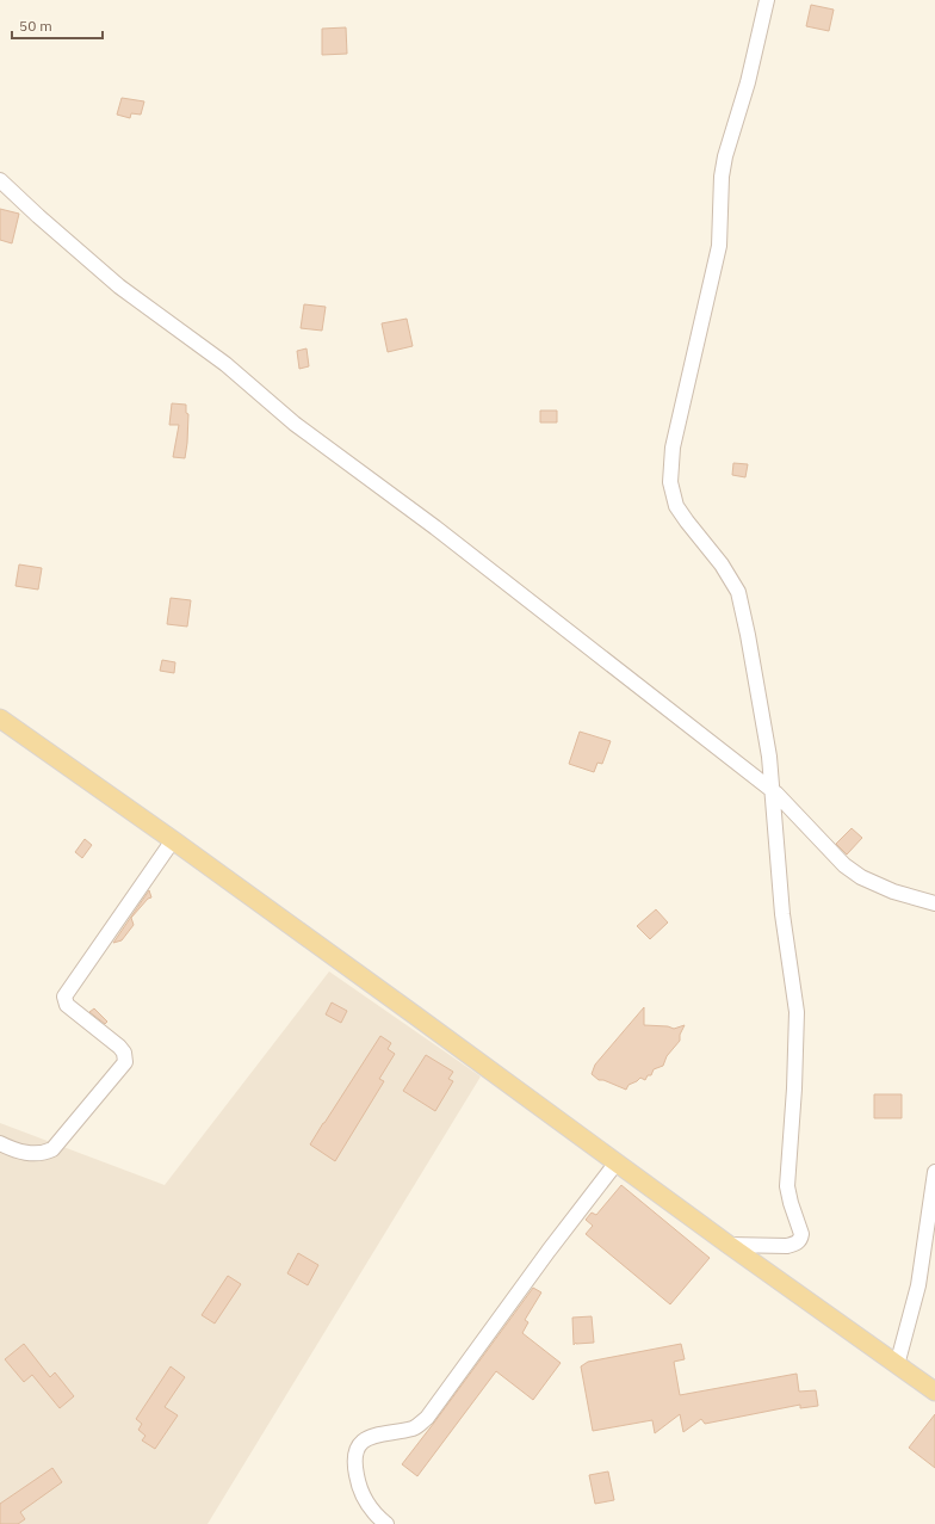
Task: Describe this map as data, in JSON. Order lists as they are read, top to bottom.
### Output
{
  "scale_bar": "50 m"
}
